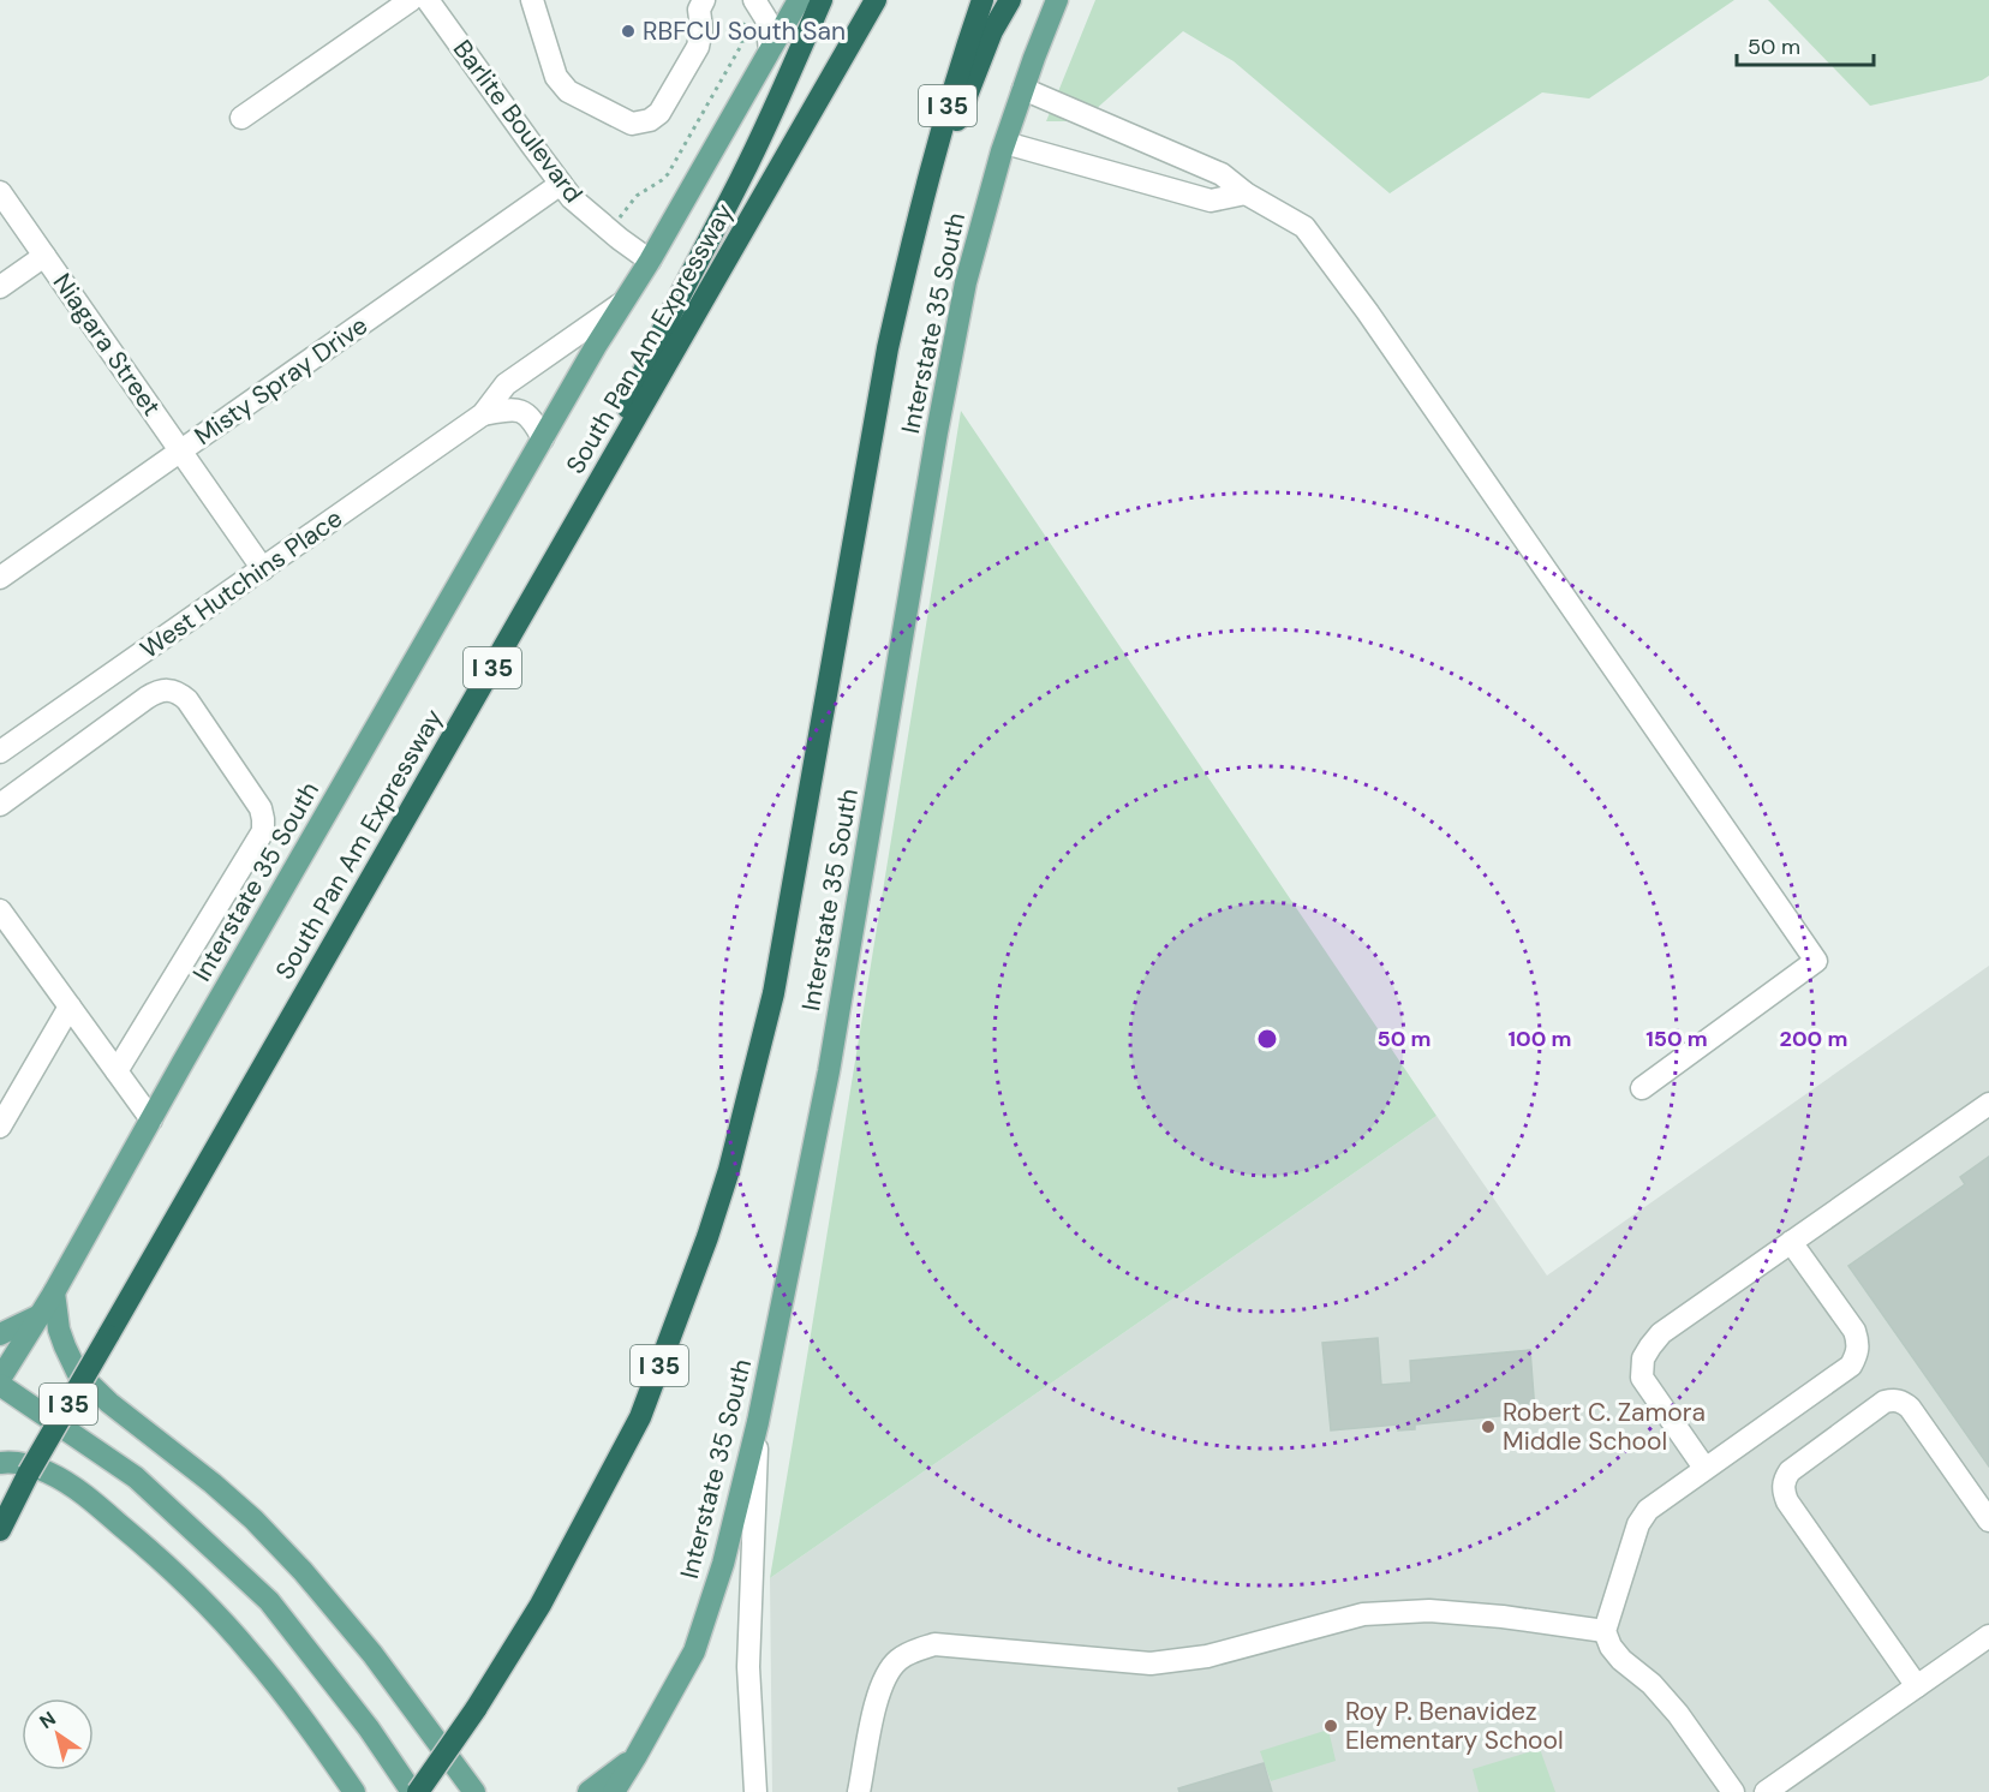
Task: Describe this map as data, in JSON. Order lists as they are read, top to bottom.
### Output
{
  "streets": {
    "highway": ["I 35", "South Pan Am Expressway"],
    "main road": ["Interstate 35 South"],
    "street": [
      "Barlite Boulevard",
      "Niagara Street",
      "Misty Spray Drive",
      "West Hutchins Place"
    ]
  },
  "crossings": [
    ["Barlite Boulevard", "Interstate 35 South"],
    ["Barlite Boulevard", "Misty Spray Drive"],
    ["Interstate 35 South", "West Hutchins Place"],
    ["Niagara Street", "Misty Spray Drive"],
    ["Niagara Street", "West Hutchins Place"]
  ],
  "places": ["RBFCU South San", "Robert C. Zamora Middle School", "Roy P. Benavidez Elementary School"],
  "scale_bar": "50 m",
  "north": "top left",
  "rings": [
    "50 m",
    "100 m",
    "150 m",
    "200 m"
  ]
}
